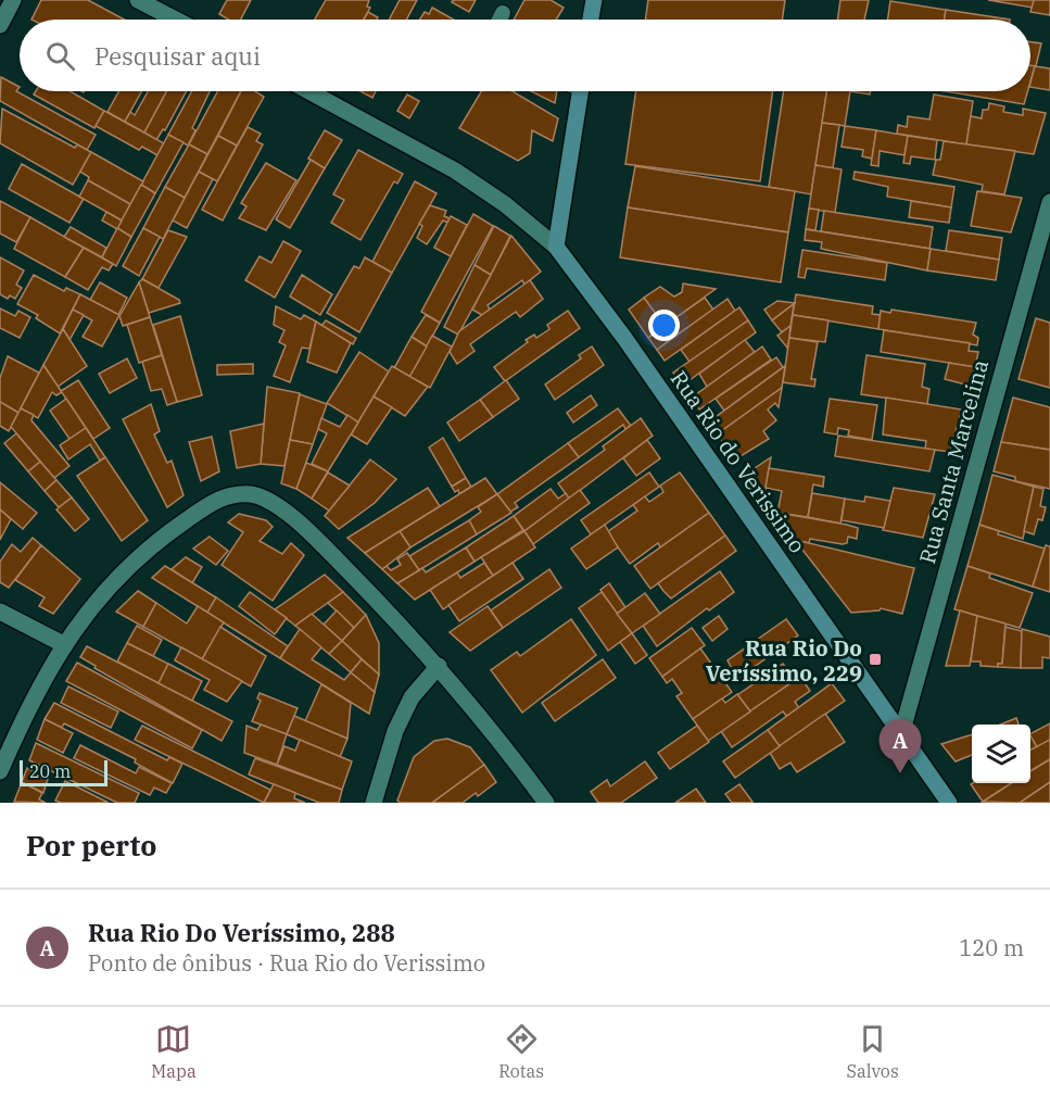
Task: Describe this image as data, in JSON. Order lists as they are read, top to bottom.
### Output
{
  "streets": {
    "street": ["Rua Rio do Verissimo", "Rua Santa Marcelina"]
  },
  "crossings": [
    ["Rua Rio do Verissimo", "Rua Santa Marcelina"]
  ],
  "places": {
    "transit": ["Rua Rio Do Veríssimo, 229"]
  },
  "scale_bar": "20 m",
  "page": {
    "search": "Pesquisar aqui",
    "pins": "A",
    "scale": "20 m",
    "heading": "Por perto",
    "list": [
      {
        "mark": "A",
        "name": "Rua Rio Do Veríssimo, 288",
        "note": "Ponto de ônibus · Rua Rio do Verissimo",
        "value": "120 m"
      }
    ],
    "nav": ["Mapa", "Rotas", "Salvos"]
  }
}
